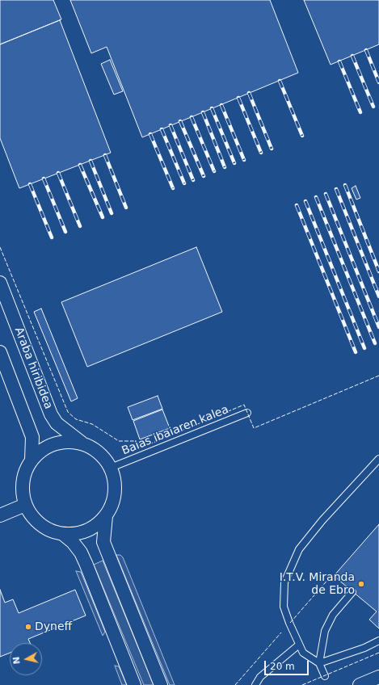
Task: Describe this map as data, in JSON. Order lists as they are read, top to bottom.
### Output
{
  "streets": {
    "street": ["Araba hiribidea"],
    "lane": ["Baias ibaiaren kalea"]
  },
  "crossings": [
    ["Araba hiribidea", "Baias ibaiaren kalea"]
  ],
  "places": ["I.T.V. Miranda de Ebro", "Dyneff"],
  "scale_bar": "20 m",
  "north": "left"
}
